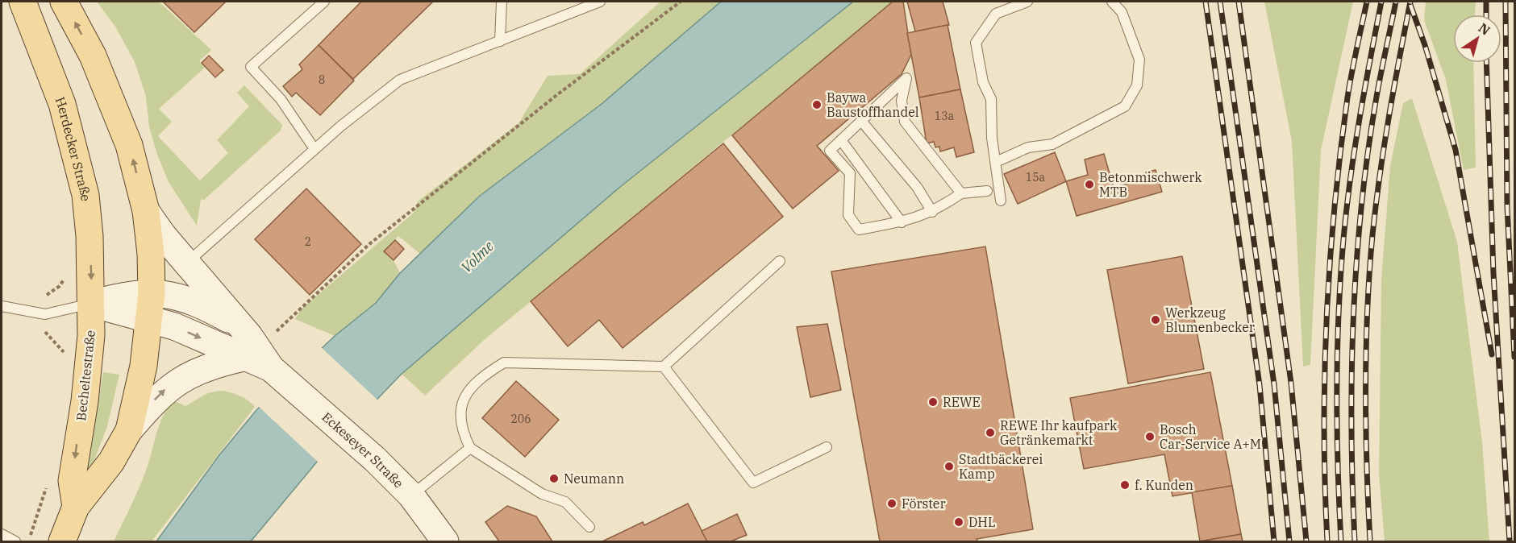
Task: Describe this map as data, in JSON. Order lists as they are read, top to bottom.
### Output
{
  "streets": {
    "main road": ["Herdecker Straße", "Becheltestraße", "Eckeseyer Straße"]
  },
  "crossings": [
    ["Herdecker Straße", "Becheltestraße"],
    ["Herdecker Straße", "Eckeseyer Straße"],
    ["Becheltestraße", "Eckeseyer Straße"]
  ],
  "water": ["Volme"],
  "places": [
    "Baywa Baustoffhandel",
    "Betonmischwerk MTB",
    "Werkzeug Blumenbecker",
    "REWE",
    "REWE Ihr kaufpark Getränkemarkt",
    "Bosch Car-Service A+M",
    "Stadtbäckerei Kamp",
    "Neumann",
    "f. Kunden",
    "Förster",
    "DHL"
  ],
  "house_numbers": [
    "8",
    "13a",
    "15a",
    "2",
    "206"
  ],
  "north": "top right"
}
